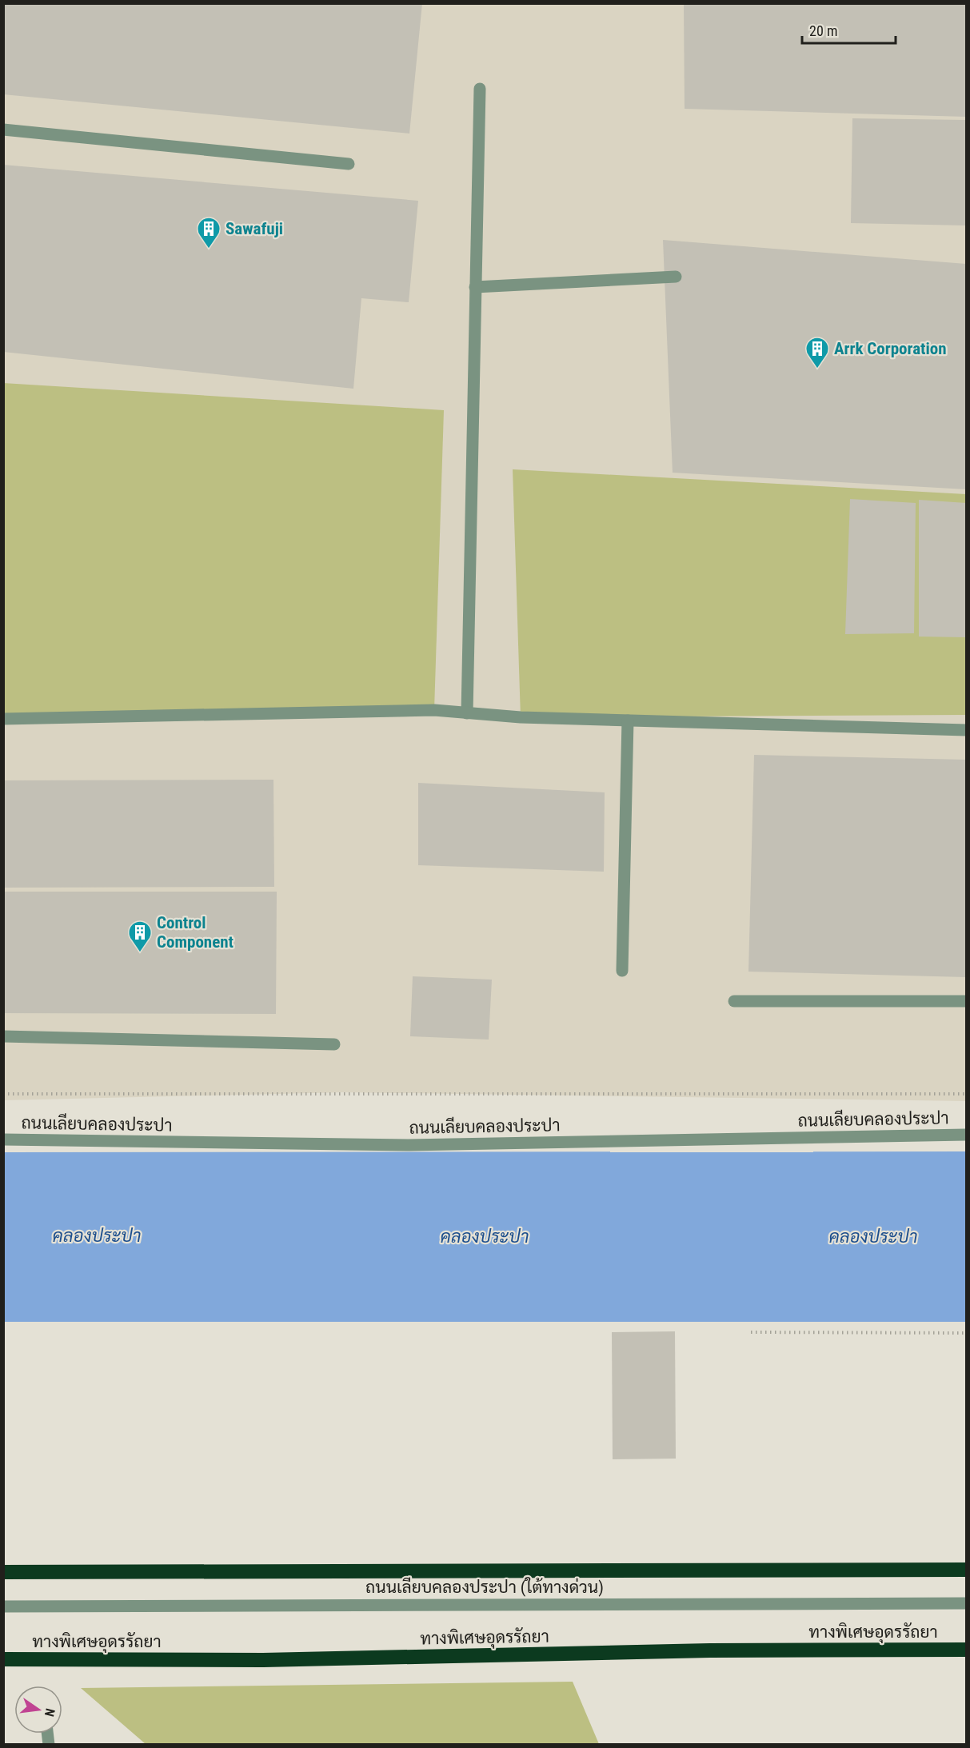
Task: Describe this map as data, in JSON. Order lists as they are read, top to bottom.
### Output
{
  "streets": {
    "highway": ["ทางพิเศษอุดรรัถยา"],
    "street": ["ถนนเลียบคลองประปา", "ถนนเลียบคลองประปา (ใต้ทางด่วน)"]
  },
  "water": ["คลองประปา"],
  "places": {
    "building": ["Sawafuji", "Arrk Corporation", "Control Component"]
  },
  "scale_bar": "20 m",
  "north": "right"
}
